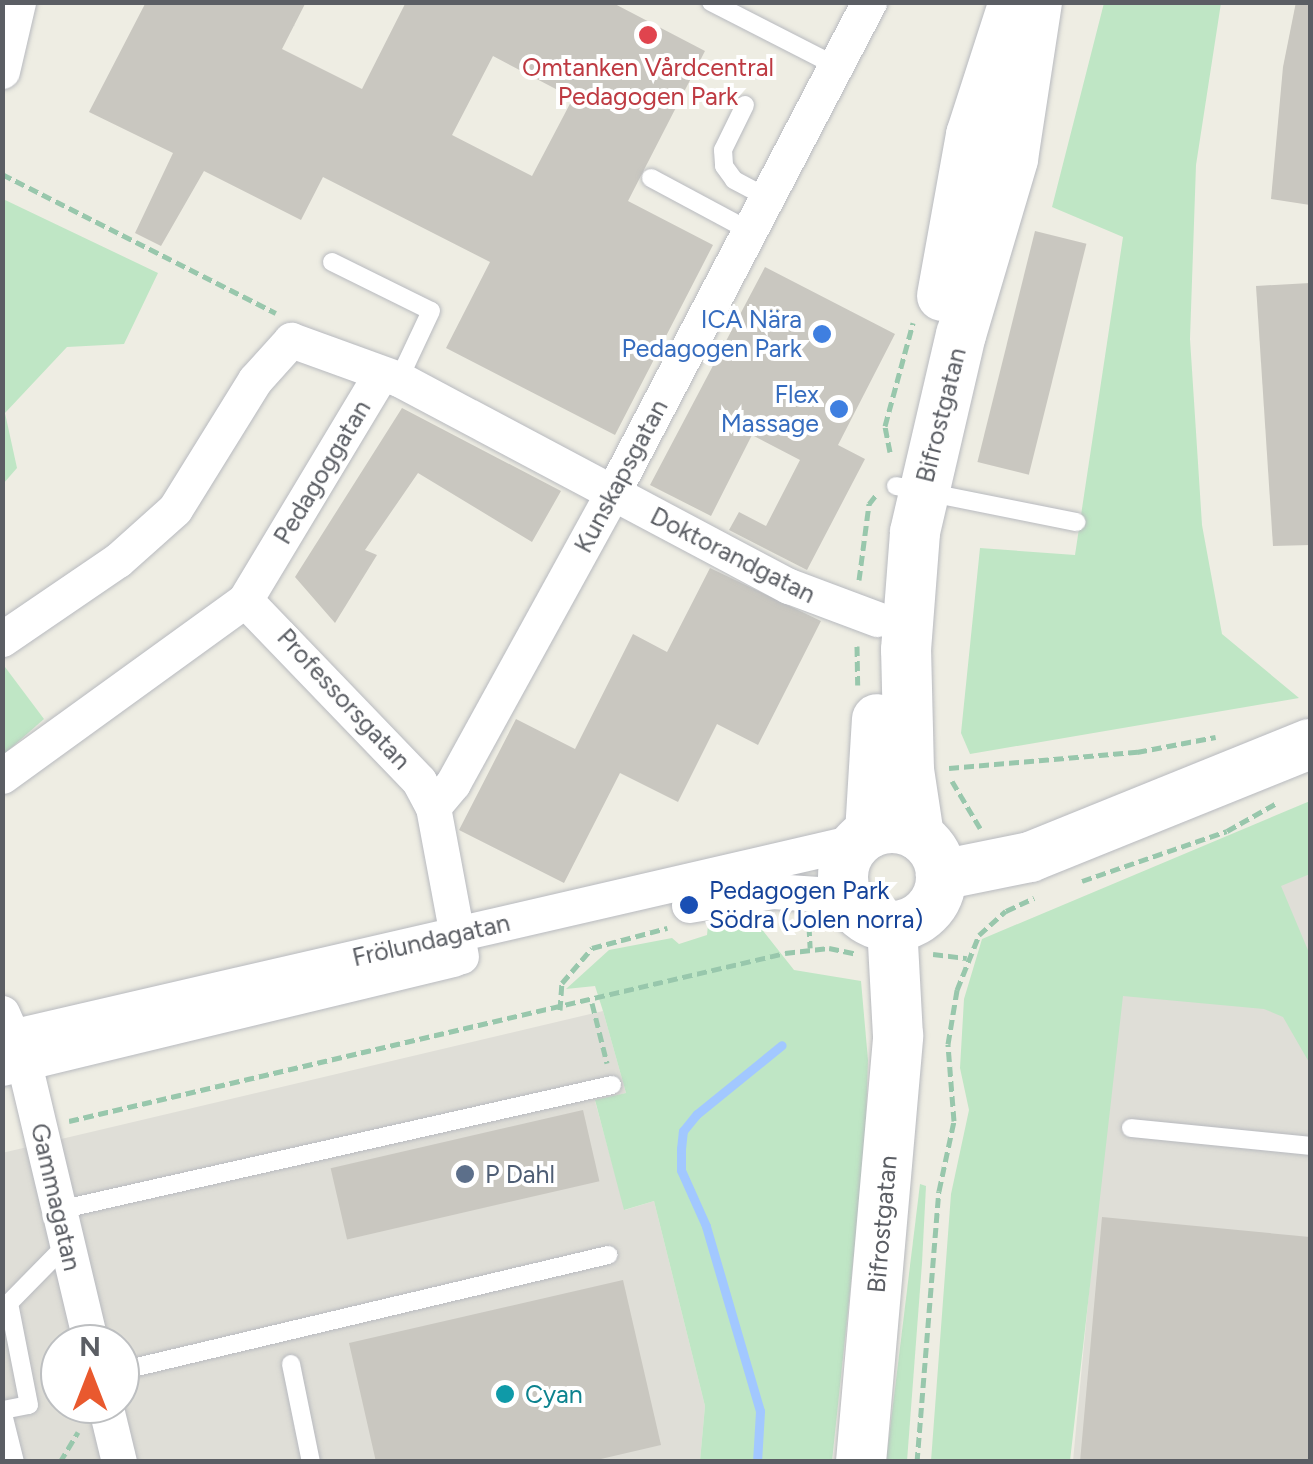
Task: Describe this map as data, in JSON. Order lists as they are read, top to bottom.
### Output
{
  "streets": {
    "main road": ["Bifrostgatan", "Frölundagatan"],
    "street": [
      "Pedagoggatan",
      "Kunskapsgatan",
      "Doktorandgatan",
      "Professorsgatan",
      "Gammagatan"
    ]
  },
  "crossings": [
    ["Bifrostgatan", "Doktorandgatan"],
    ["Bifrostgatan", "Frölundagatan"],
    ["Pedagoggatan", "Doktorandgatan"],
    ["Pedagoggatan", "Professorsgatan"],
    ["Kunskapsgatan", "Doktorandgatan"],
    ["Kunskapsgatan", "Professorsgatan"],
    ["Frölundagatan", "Gammagatan"]
  ],
  "places": [
    "Omtanken Vårdcentral Pedagogen Park",
    "ICA Nära Pedagogen Park",
    "Flex Massage",
    "Pedagogen Park Södra (Jolen norra)",
    "P Dahl",
    "Cyan"
  ],
  "north": "top"
}
